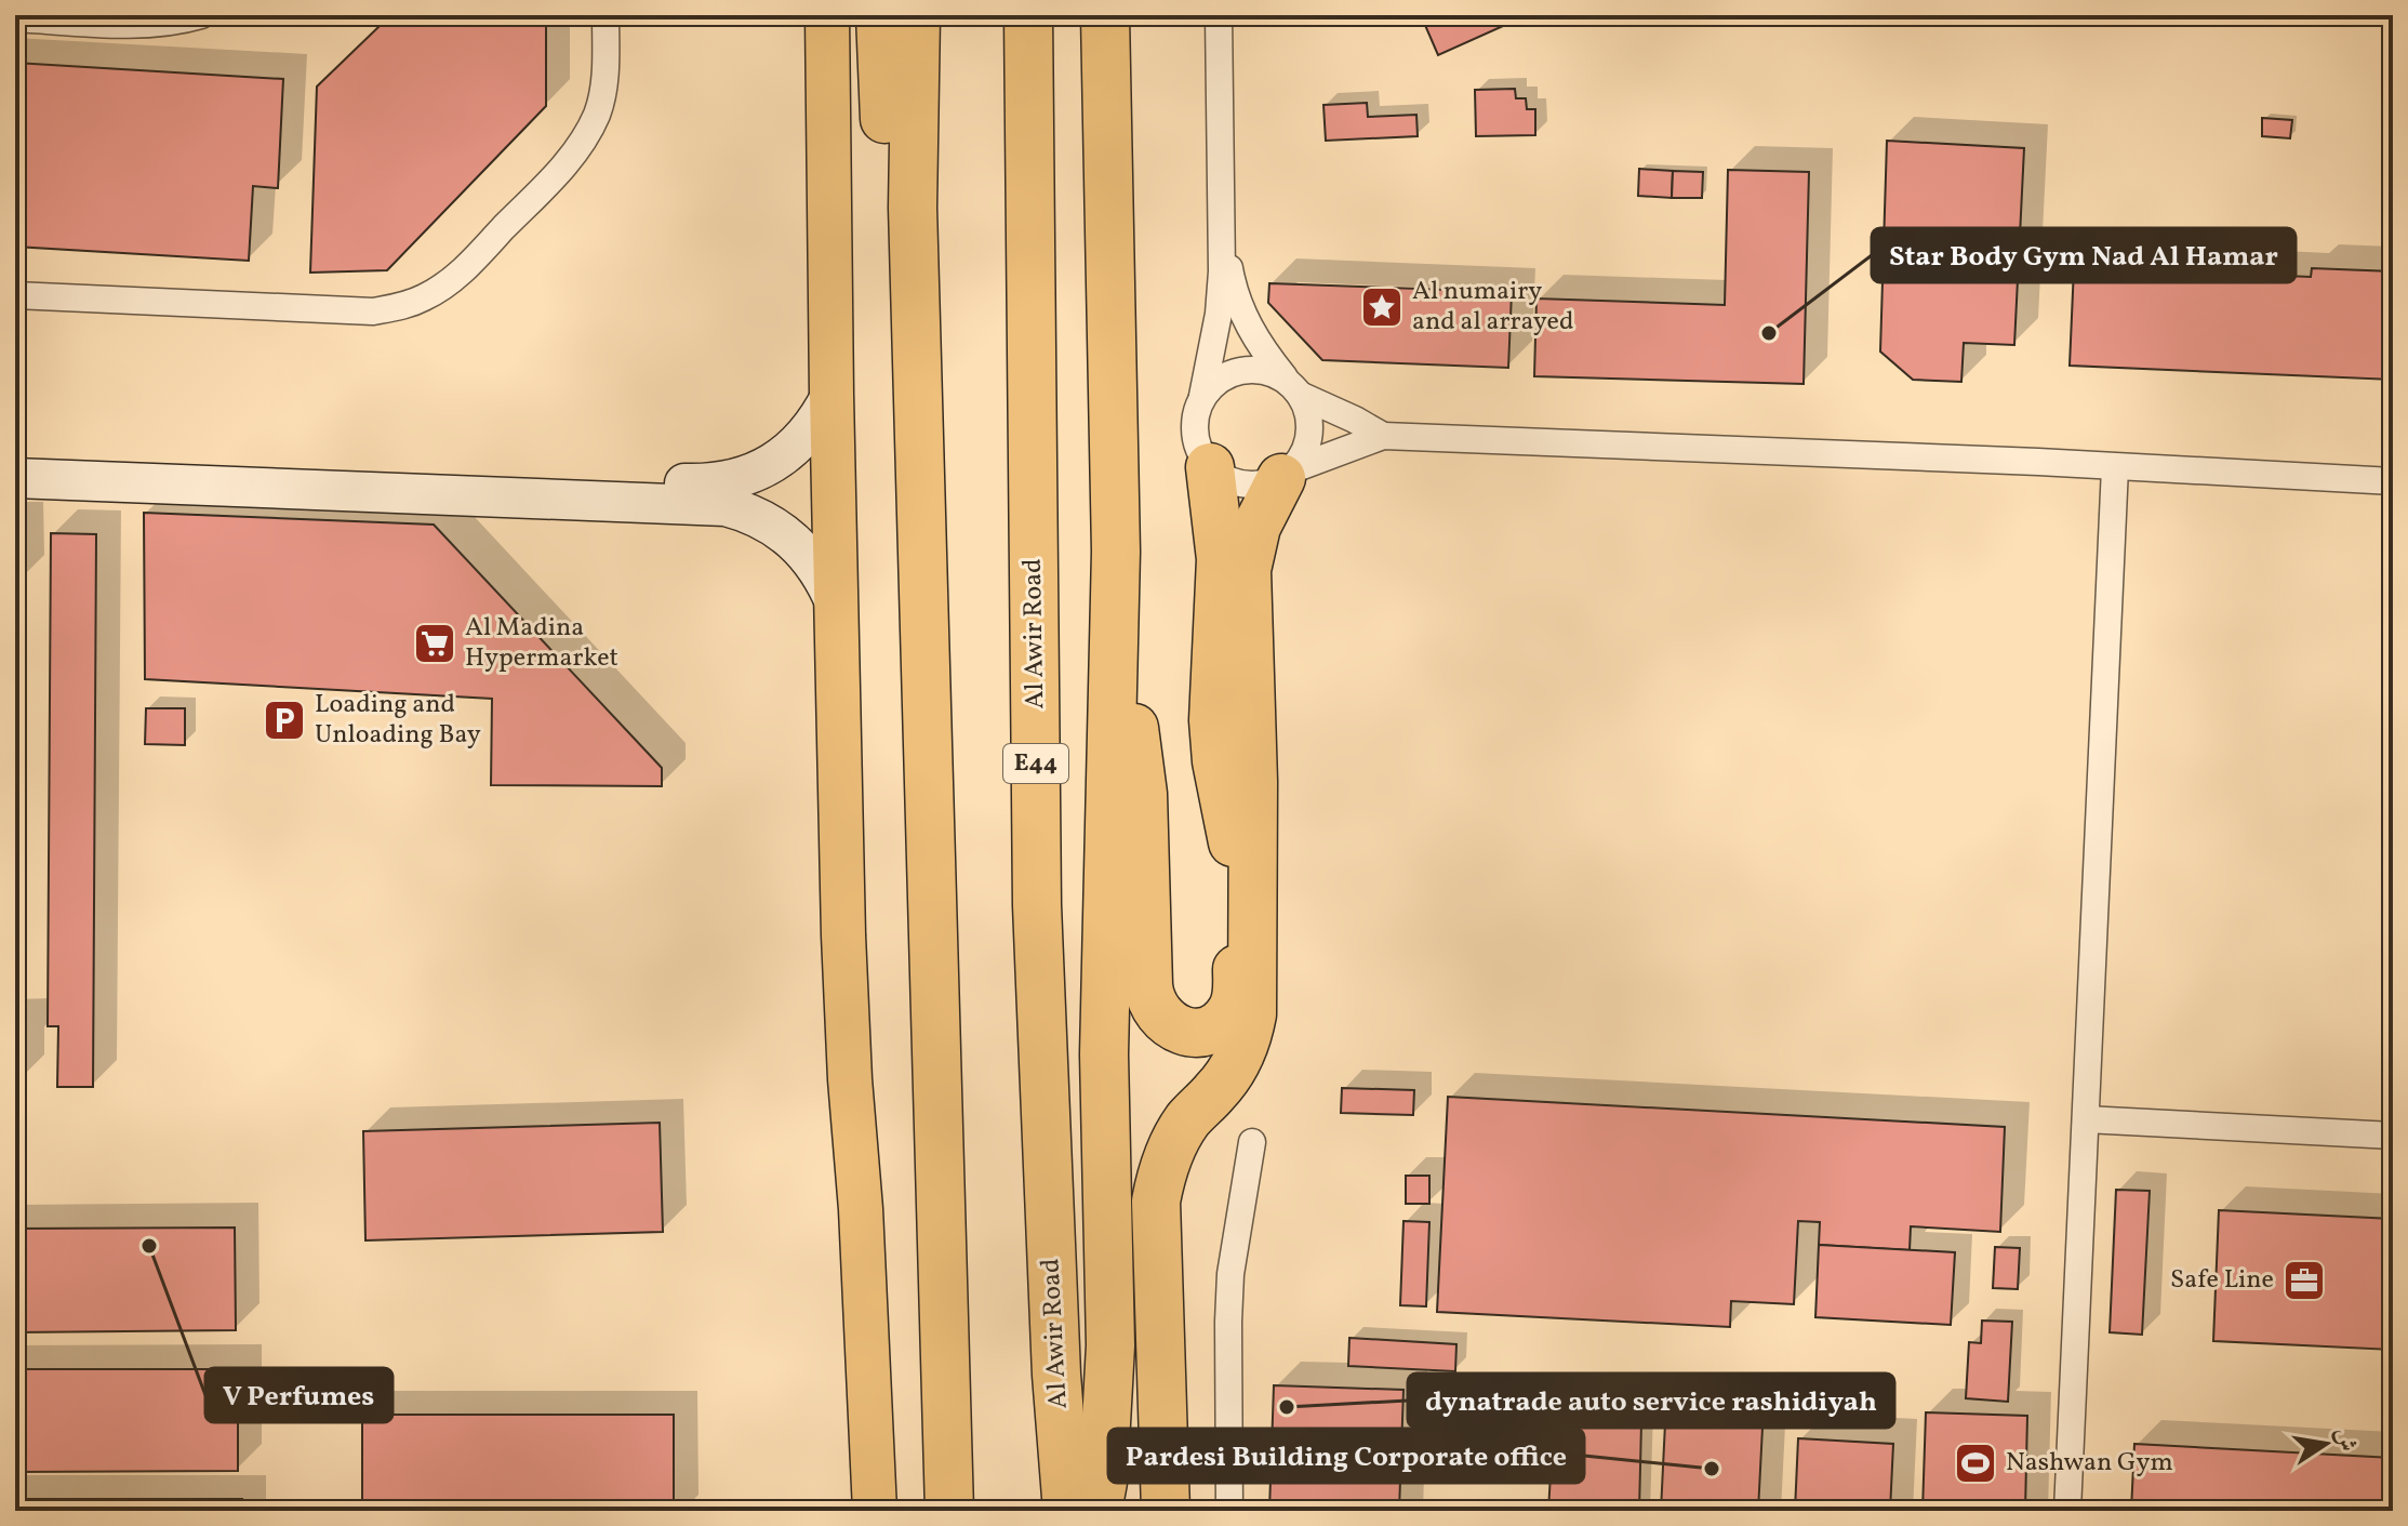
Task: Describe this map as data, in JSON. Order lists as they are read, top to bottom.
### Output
{
  "streets": {
    "highway": ["Al Awir Road", "E44"]
  },
  "places": {
    "place": ["Al numairy and al arrayed"],
    "other": [
      "Star Body Gym Nad Al Hamar",
      "V Perfumes",
      "dynatrade auto service rashidiyah",
      "Pardesi Building Corporate office"
    ],
    "supermarket": ["Al Madina Hypermarket"],
    "parking": ["Loading and Unloading Bay"],
    "office": ["Safe Line"],
    "sports": ["Nashwan Gym"]
  },
  "north": "right"
}
